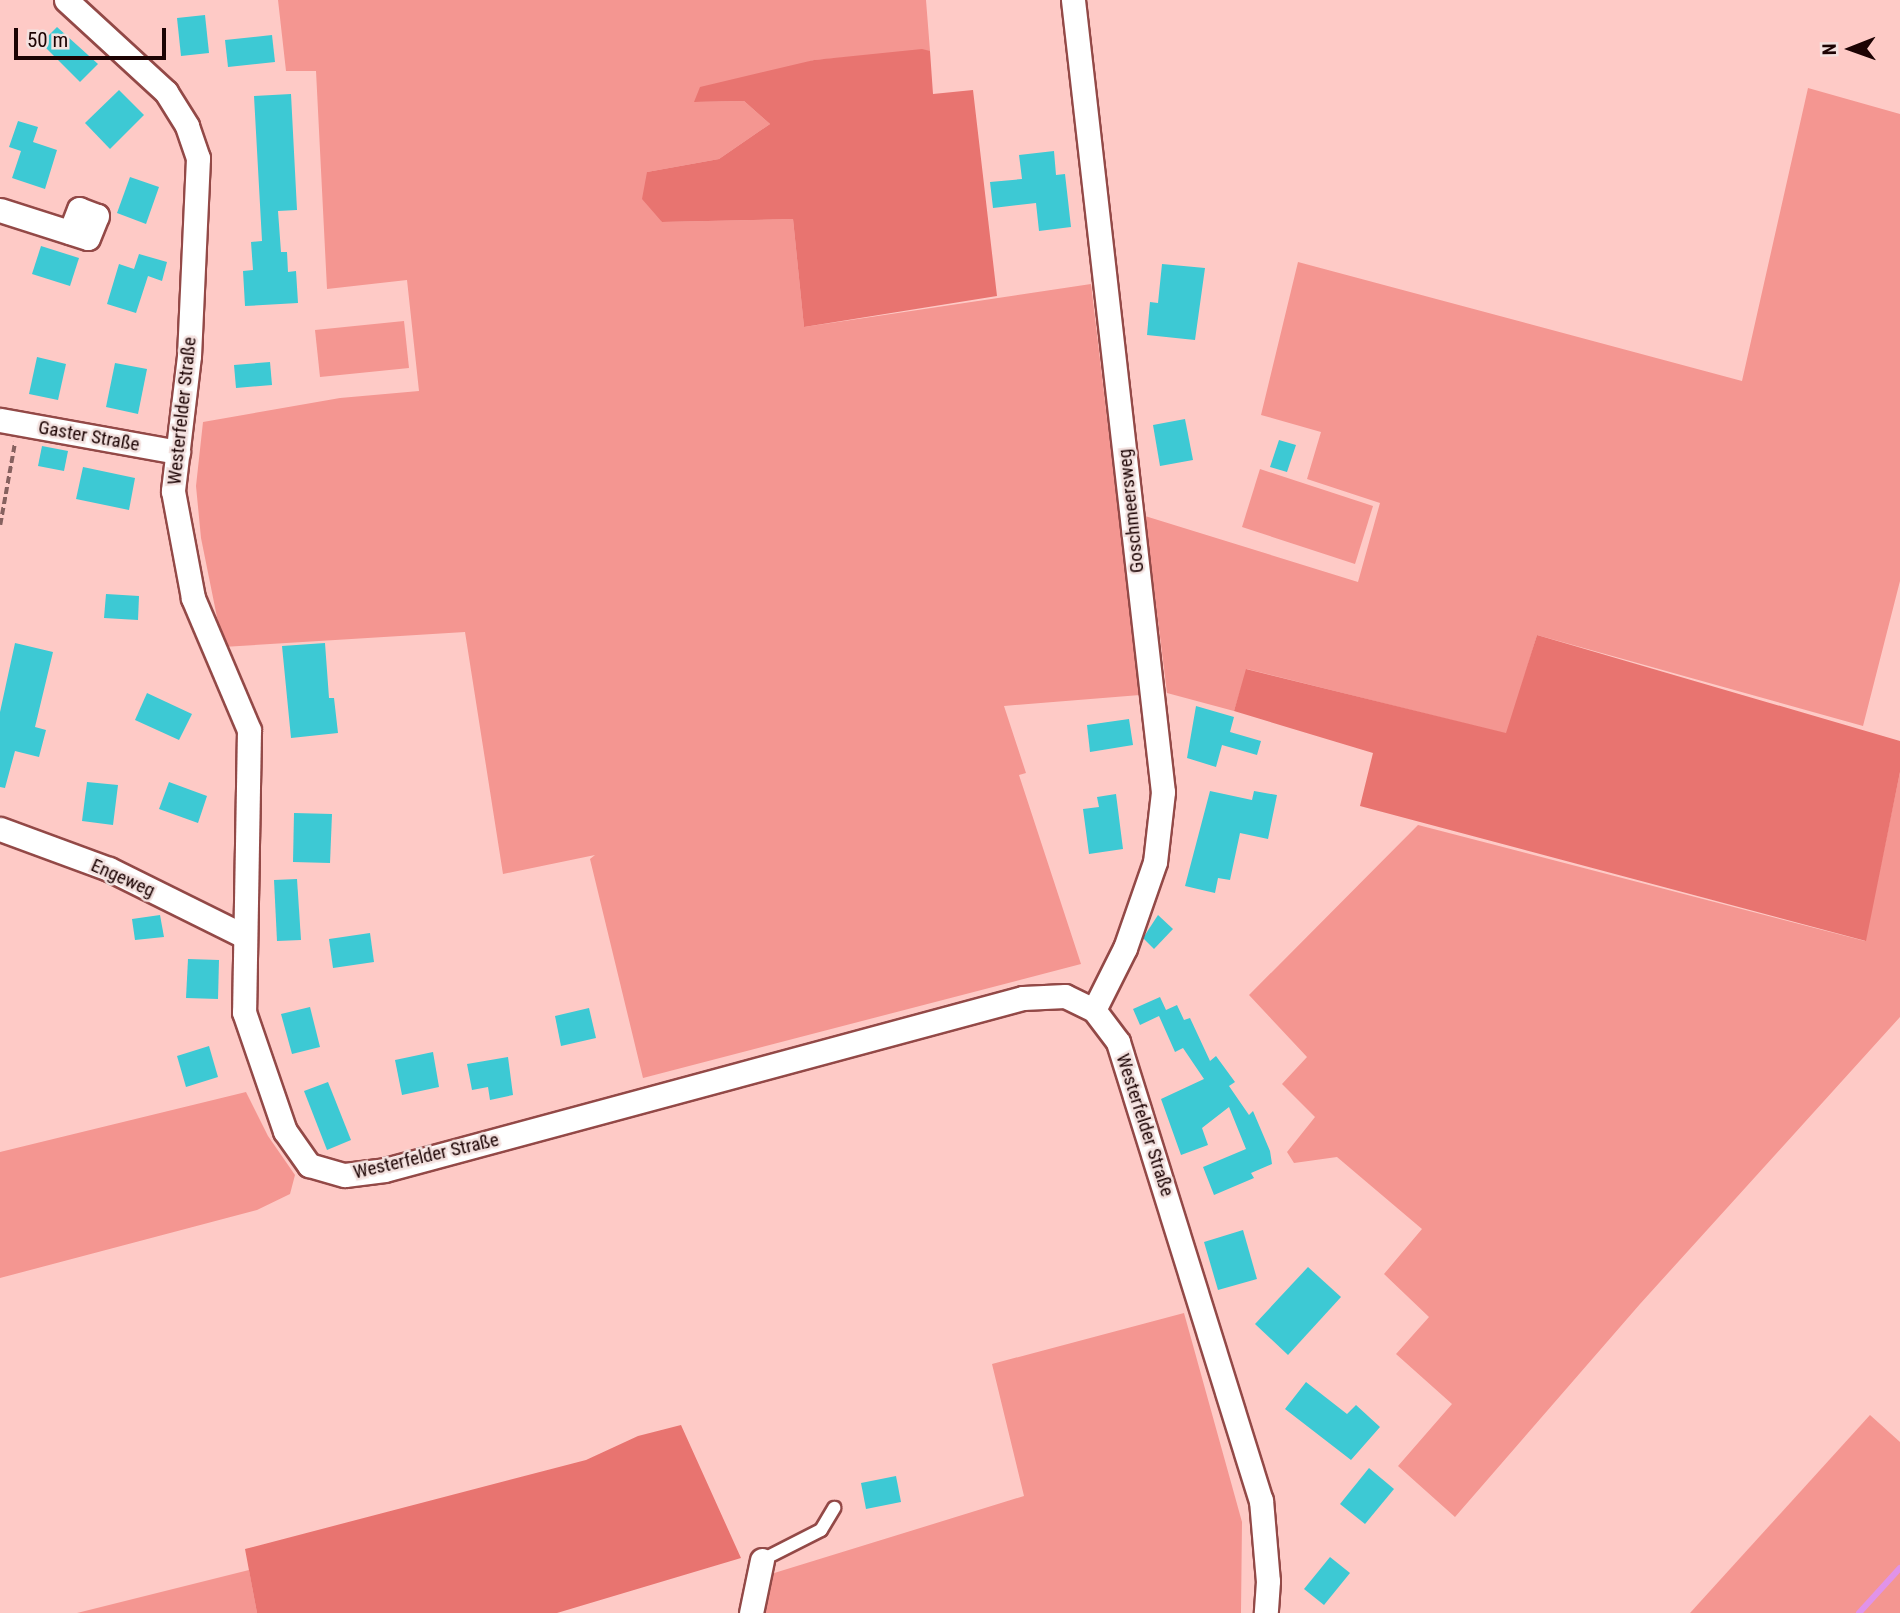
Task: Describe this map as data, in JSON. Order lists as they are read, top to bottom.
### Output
{
  "streets": {
    "street": [
      "Westerfelder Straße",
      "Gaster Straße",
      "Goschmeersweg",
      "Engeweg"
    ]
  },
  "crossings": [
    ["Westerfelder Straße", "Gaster Straße"],
    ["Westerfelder Straße", "Goschmeersweg"],
    ["Westerfelder Straße", "Engeweg"]
  ],
  "scale_bar": "50 m",
  "north": "left"
}
